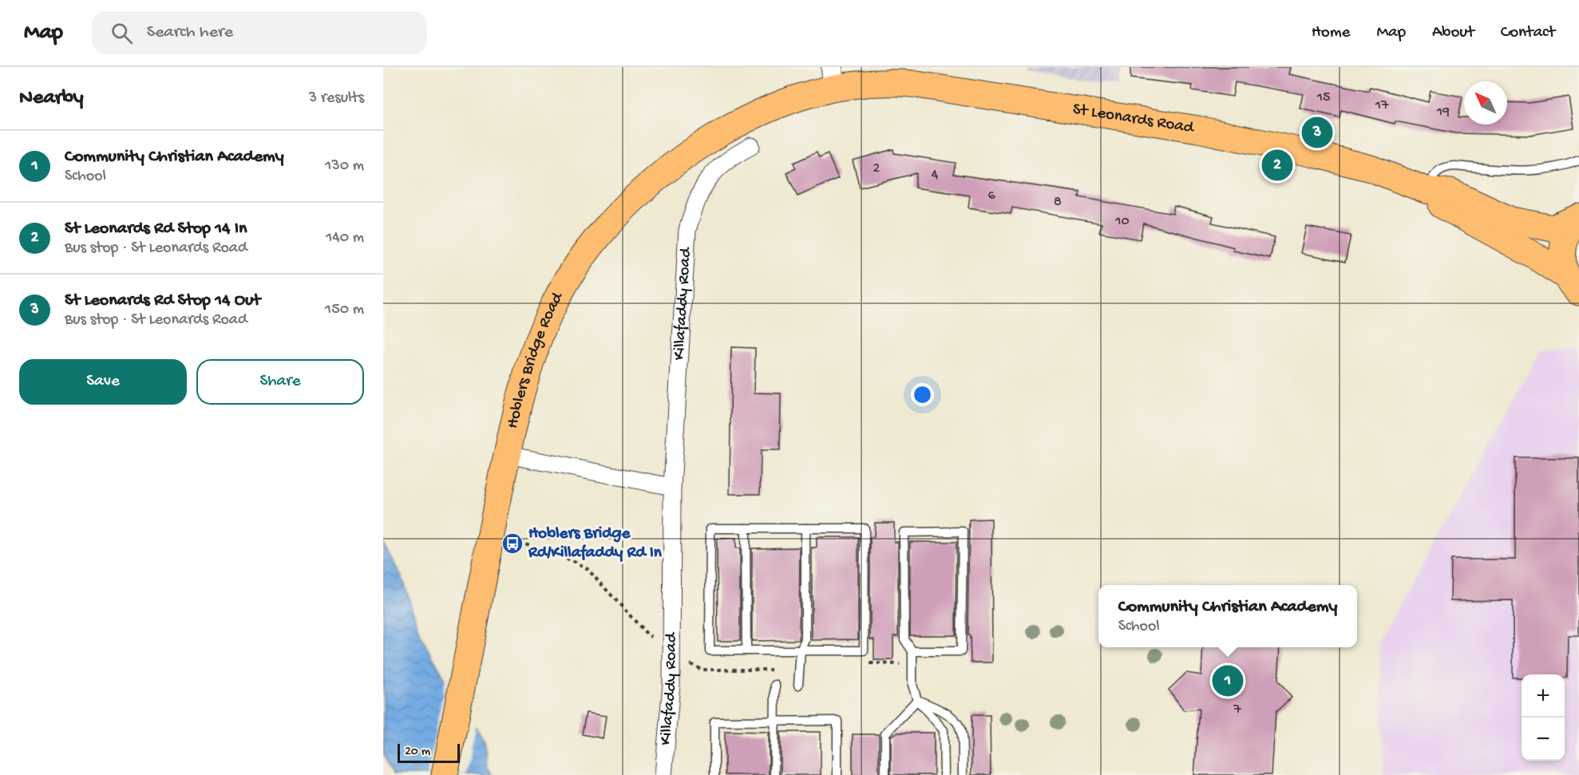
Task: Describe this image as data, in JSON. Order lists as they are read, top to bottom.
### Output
{
  "streets": {
    "highway": ["St Leonards Road", "Hoblers Bridge Road"],
    "street": ["Killafaddy Road"]
  },
  "crossings": [
    ["St Leonards Road", "Hoblers Bridge Road"]
  ],
  "places": {
    "bus stop": ["Hoblers Bridge Rd/Killafaddy Rd In"]
  },
  "house_numbers": [
    "15",
    "17",
    "19",
    "2",
    "4",
    "6",
    "8",
    "10",
    "7"
  ],
  "scale_bar": "20 m",
  "north": "top left",
  "page": {
    "header": "Map",
    "search": "Search here",
    "nav": [
      "Home",
      "Map",
      "About",
      "Contact"
    ],
    "heading": ["Nearby", "3 results"],
    "pins": ["3", "2", "1"],
    "list": [
      {
        "mark": "1",
        "name": "Community Christian Academy",
        "note": "School",
        "value": "130 m"
      },
      {
        "mark": "2",
        "name": "St Leonards Rd Stop 14 In",
        "note": "Bus stop · St Leonards Road",
        "value": "140 m"
      },
      {
        "mark": "3",
        "name": "St Leonards Rd Stop 14 Out",
        "note": "Bus stop · St Leonards Road",
        "value": "150 m"
      }
    ],
    "buttons": ["Save", "Share"],
    "popup": ["Community Christian Academy", "School"],
    "map_buttons": ["+", "−"],
    "scale": "20 m"
  }
}
